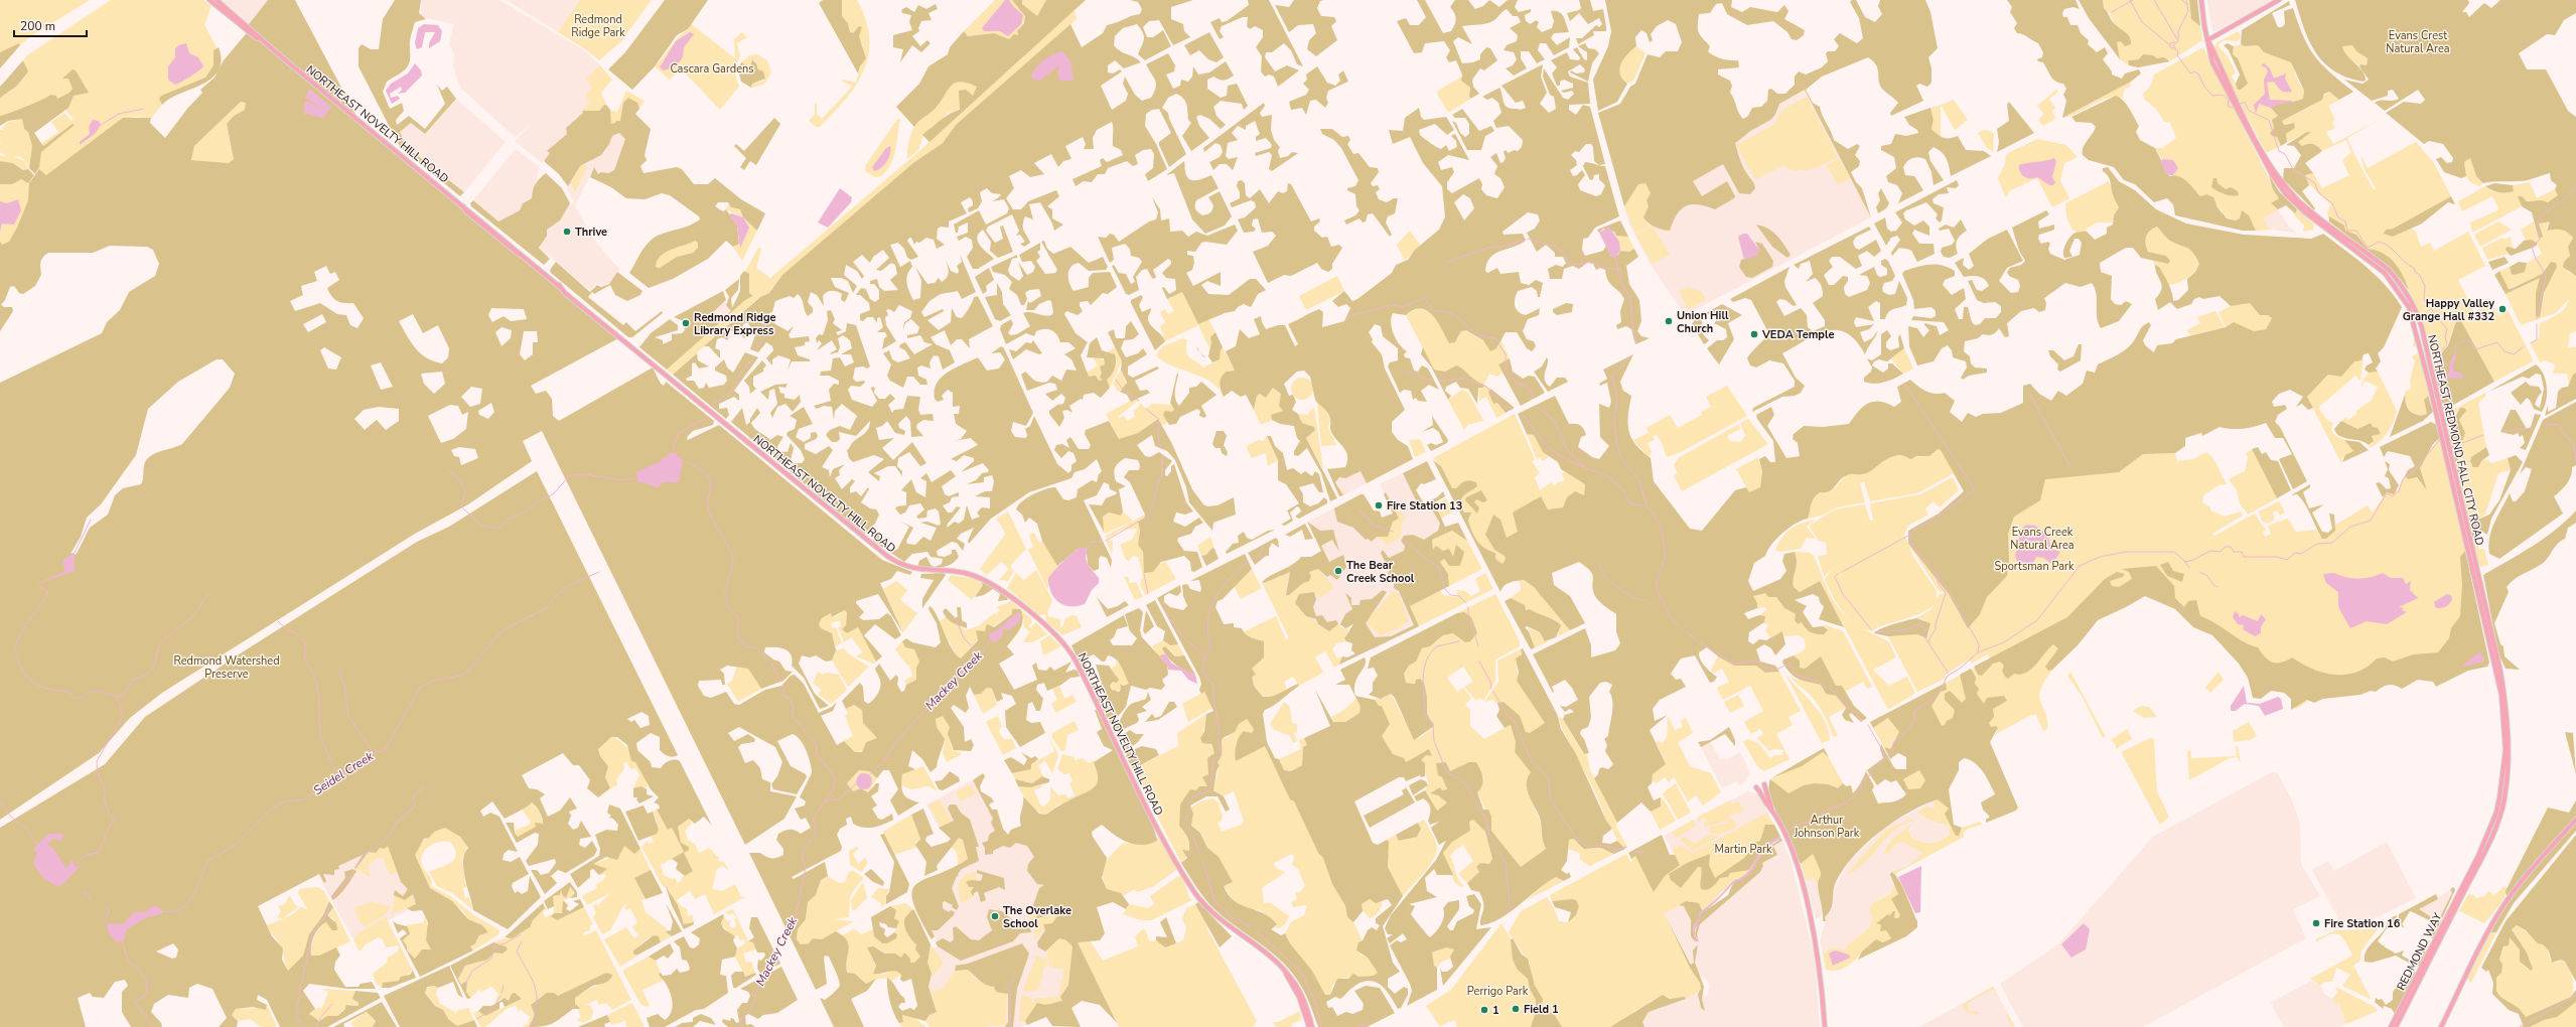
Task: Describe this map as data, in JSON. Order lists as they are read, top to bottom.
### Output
{
  "streets": {
    "main road": ["NORTHEAST NOVELTY HILL ROAD", "NORTHEAST REDMOND FALL CITY ROAD", "REDMOND WAY"]
  },
  "crossings": [
    ["NORTHEAST REDMOND FALL CITY ROAD", "REDMOND WAY"]
  ],
  "water": ["Mackey Creek", "Seidel Creek"],
  "parks": [
    "Redmond Ridge Park",
    "Evans Crest Natural Area",
    "Cascara Gardens",
    "Evans Creek Natural Area",
    "Sportsman Park",
    "Redmond Watershed Preserve",
    "Arthur Johnson Park",
    "Martin Park",
    "Perrigo Park"
  ],
  "places": [
    "Thrive",
    "Happy Valley Grange Hall #332",
    "Union Hill Church",
    "Redmond Ridge Library Express",
    "VEDA Temple",
    "Fire Station 13",
    "The Bear Creek School",
    "The Overlake School",
    "Fire Station 16",
    "Field 1",
    "1"
  ],
  "scale_bar": "200 m"
}
